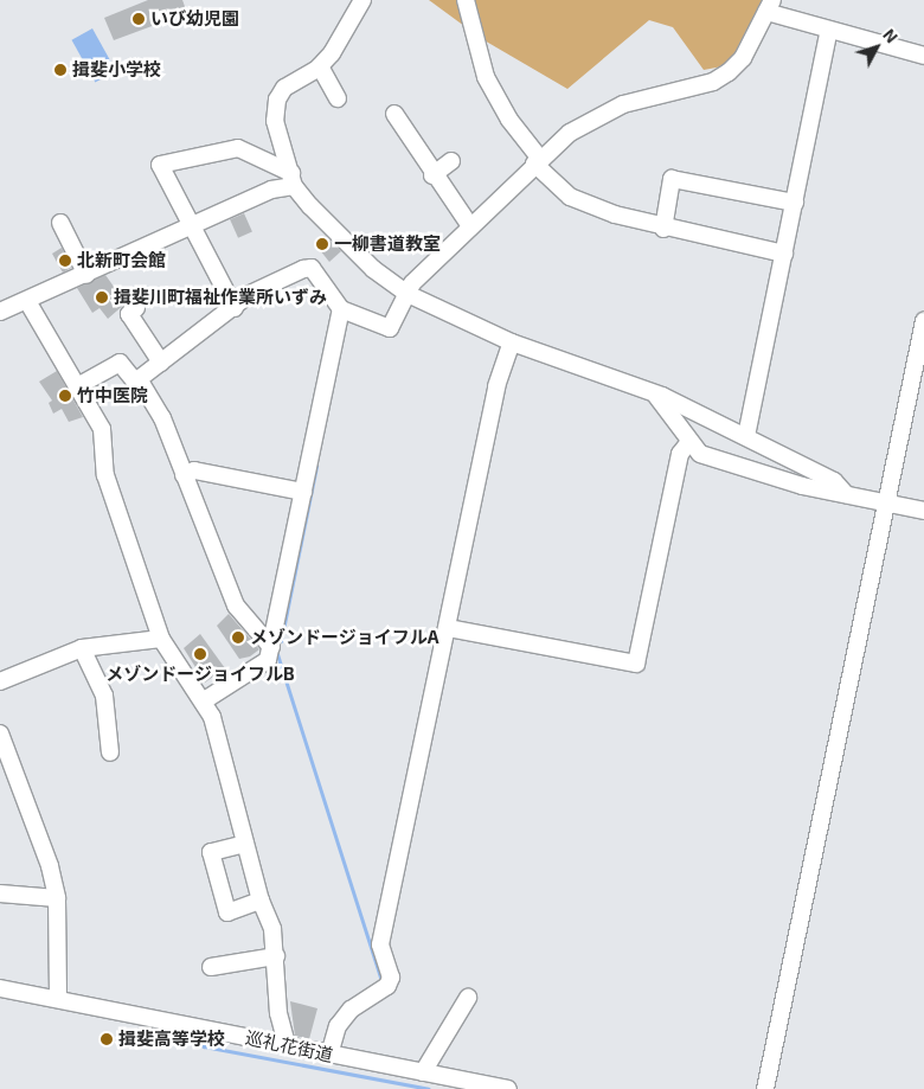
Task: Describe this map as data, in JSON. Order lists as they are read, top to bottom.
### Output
{
  "streets": {
    "street": ["巡礼花街道"]
  },
  "places": [
    "いび幼児園",
    "揖斐小学校",
    "一柳書道教室",
    "北新町会館",
    "揖斐川町福祉作業所いずみ",
    "竹中医院",
    "メゾンドージョイフルA",
    "メゾンドージョイフルB",
    "揖斐高等学校"
  ],
  "north": "top right"
}
